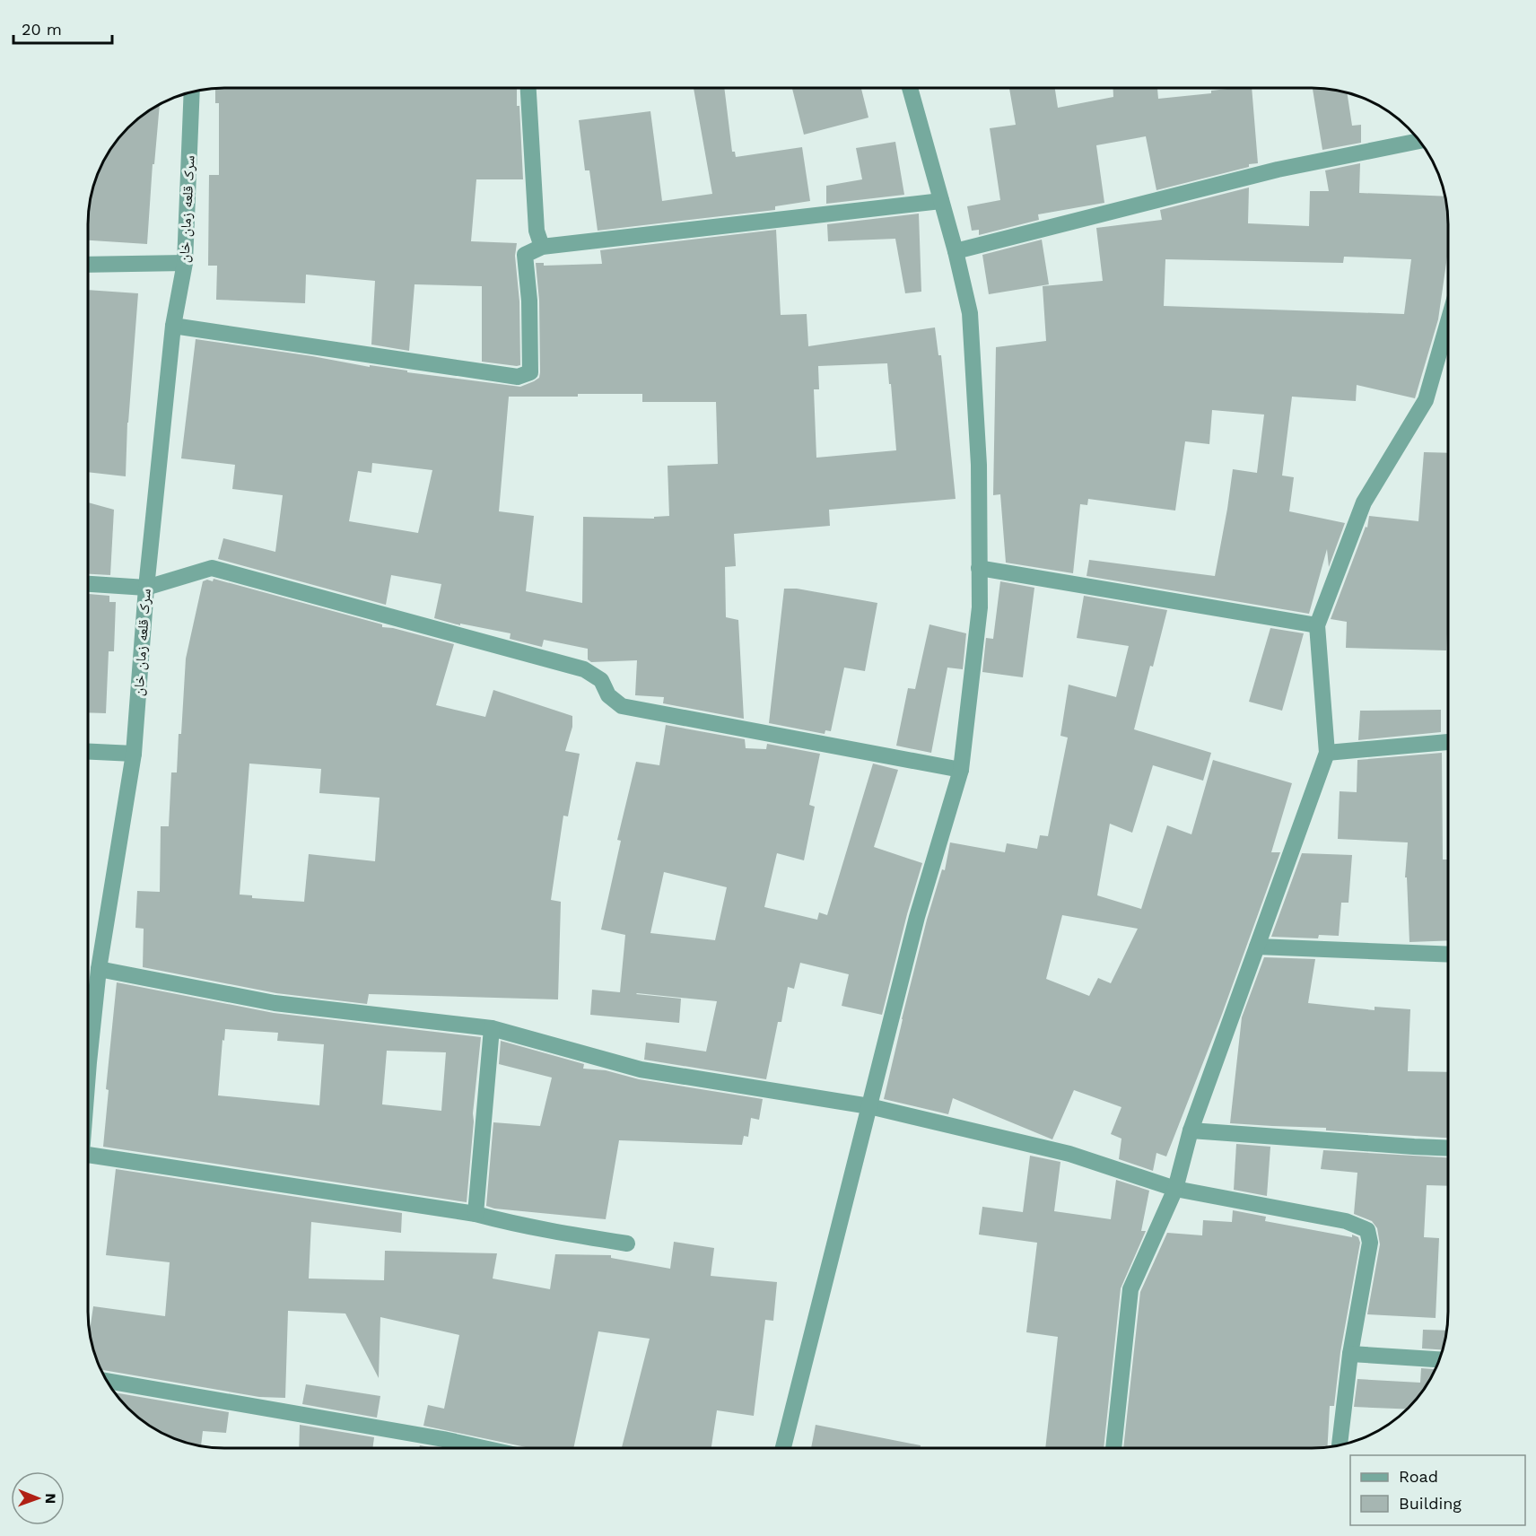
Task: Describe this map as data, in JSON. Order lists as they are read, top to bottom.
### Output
{
  "streets": {
    "street": ["سرک قلعه زمان خان"]
  },
  "legend": ["Road", "Building"],
  "scale_bar": "20 m",
  "north": "right"
}
